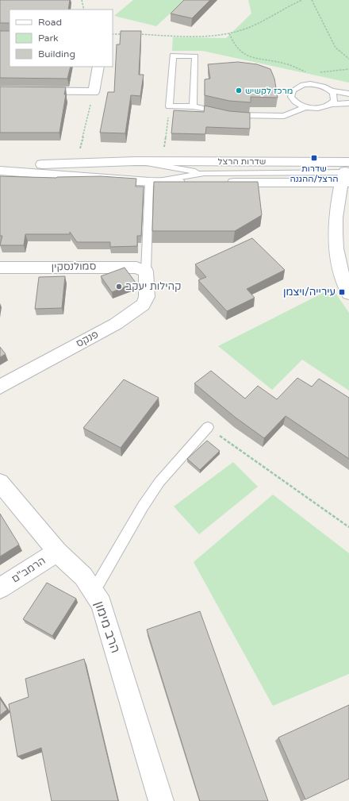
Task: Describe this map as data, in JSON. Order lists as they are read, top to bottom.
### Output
{
  "streets": {
    "main road": [
      "שדרות הרצל",
      "סמולנסקין",
      "פנקס",
      "הרמב\"ם",
      "הרב מימון"
    ]
  },
  "crossings": [
    ["סמולנסקין", "פנקס"],
    ["הרמב\"ם", "הרב מימון"]
  ],
  "places": {
    "other": ["מרכז לקשיש", "קהילות יעקב"],
    "transit": ["שדרות הרצל/ההגנה", "עירייה/ויצמן"]
  },
  "legend": ["Road", "Park", "Building"]
}
